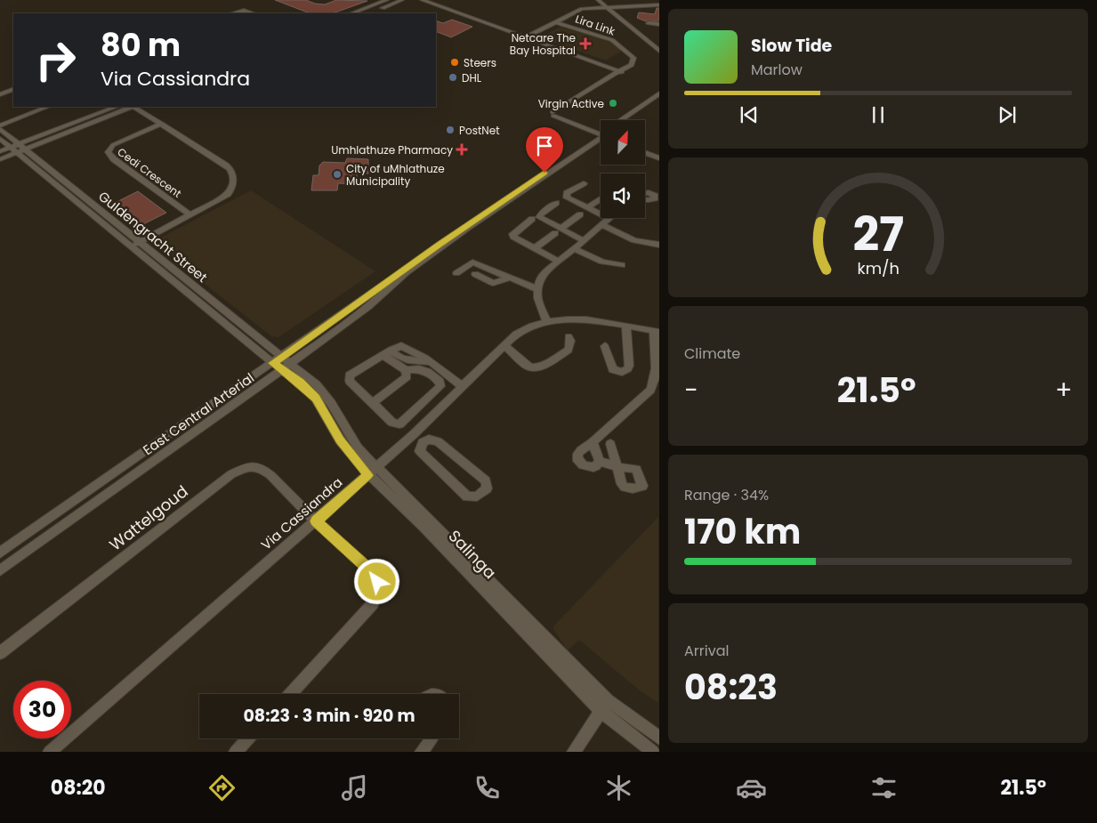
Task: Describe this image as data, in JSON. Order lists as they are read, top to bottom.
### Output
{
  "streets": {
    "street": [
      "Lira Link",
      "Cedi Crescent",
      "Guldengracht Street",
      "East Central Arterial",
      "Via Cassiandra",
      "Wattelgoud",
      "Salinga"
    ]
  },
  "crossings": [
    ["Guldengracht Street", "East Central Arterial"],
    ["Guldengracht Street", "Salinga"],
    ["East Central Arterial", "Salinga"],
    ["Via Cassiandra", "Wattelgoud"],
    ["Via Cassiandra", "Salinga"]
  ],
  "places": {
    "health": ["Netcare The Bay Hospital", "Umhlathuze Pharmacy"],
    "other": [
      "Steers",
      "DHL",
      "Virgin Active",
      "PostNet",
      "City of uMhlathuze Municipality"
    ]
  },
  "north": "top right",
  "page": {
    "turn": ["80 m", "Via Cassiandra"],
    "song": ["Slow Tide", "Marlow"],
    "tile": [
      "Climate",
      ["Range · 34%", "170 km"],
      ["Arrival", "08:23"]
    ],
    "heat": ["−", "21.5°", "+"],
    "limit": "30",
    "trip": "08:23 · 3 min · 920 m",
    "tabs": ["08:20", "21.5°"],
    "gauge": ["27", "km/h"]
  }
}
